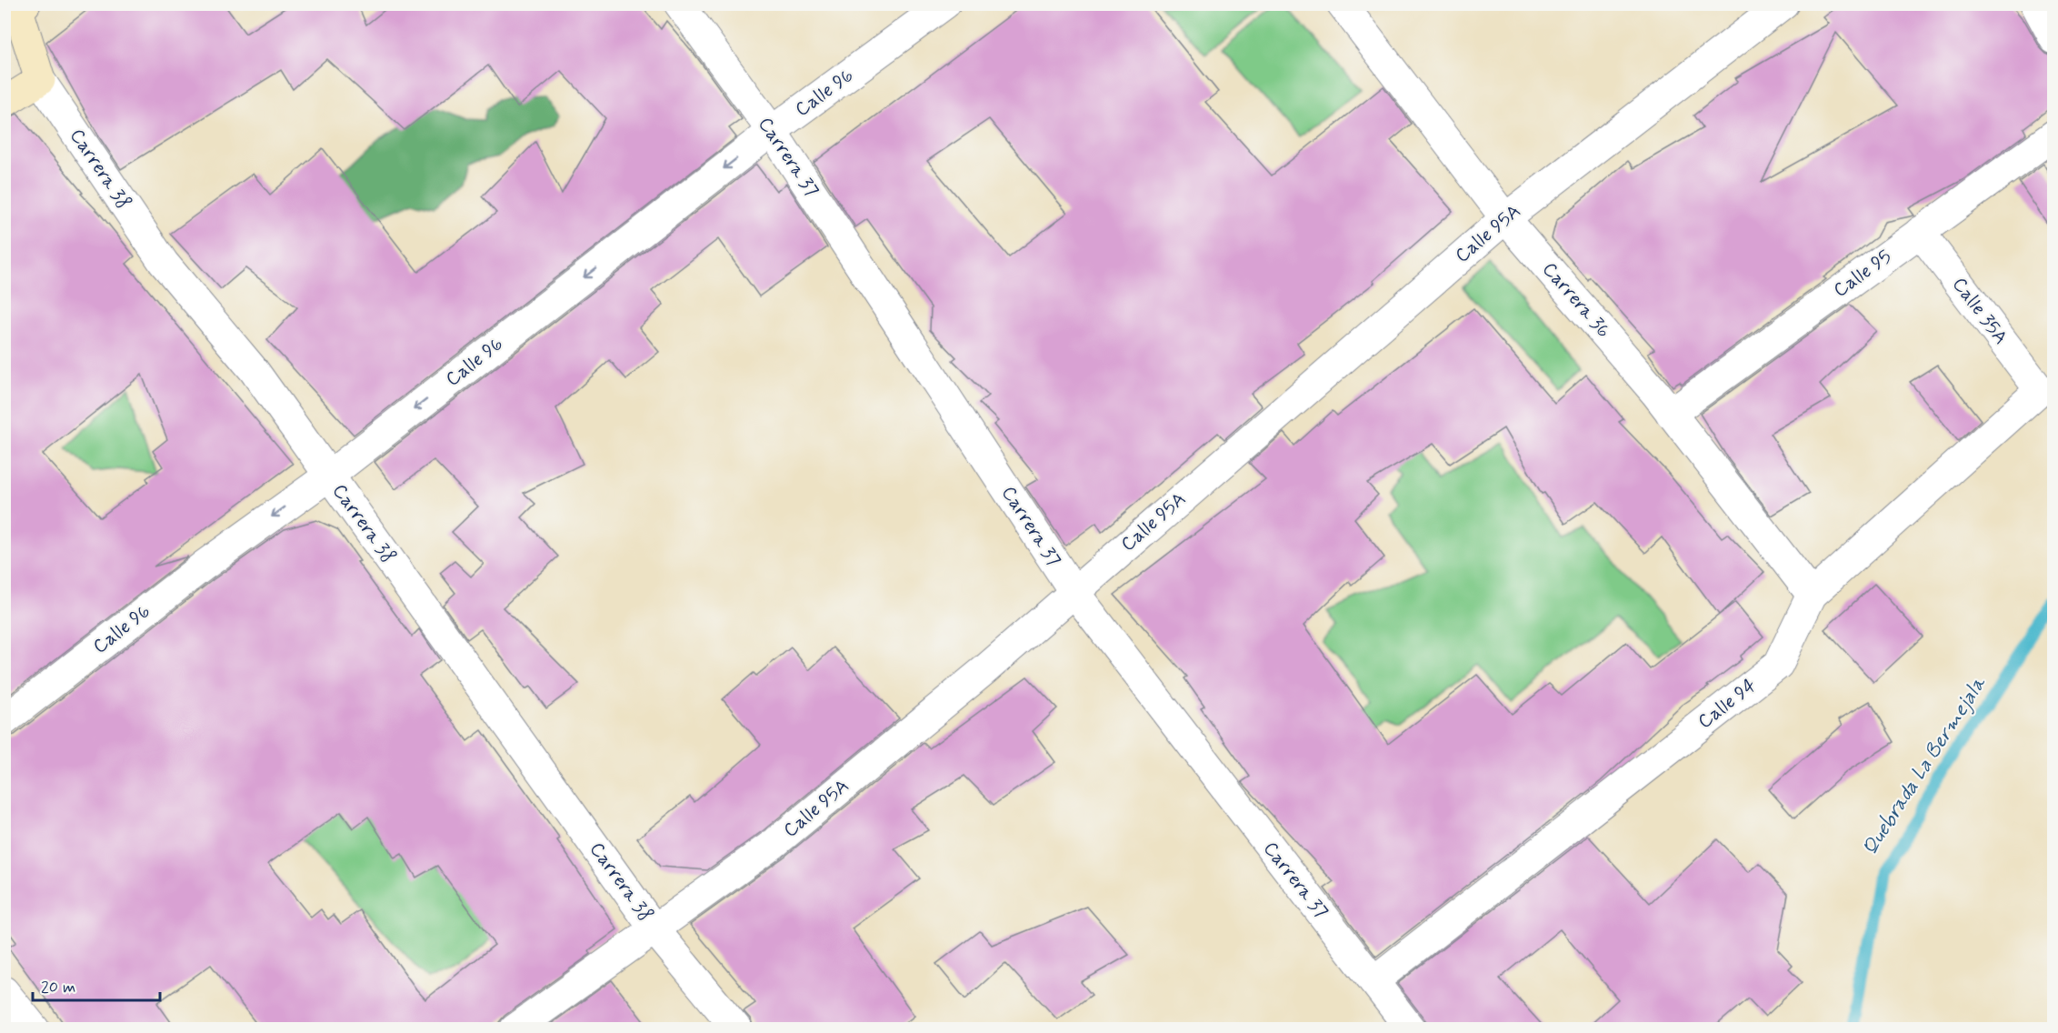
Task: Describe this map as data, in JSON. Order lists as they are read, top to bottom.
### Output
{
  "streets": {
    "street": [
      "Calle 96",
      "Carrera 37",
      "Carrera 38",
      "Calle 95A",
      "Calle 95",
      "Carrera 36",
      "Calle 35A",
      "Calle 94"
    ]
  },
  "crossings": [
    ["Calle 96", "Carrera 37"],
    ["Calle 96", "Carrera 38"],
    ["Carrera 37", "Calle 95A"],
    ["Carrera 37", "Calle 94"],
    ["Carrera 38", "Calle 95A"],
    ["Calle 95A", "Carrera 36"],
    ["Calle 95", "Carrera 36"],
    ["Calle 95", "Calle 35A"],
    ["Carrera 36", "Calle 94"],
    ["Calle 35A", "Calle 94"]
  ],
  "one_way": ["Calle 96"],
  "water": ["Quebrada La Bermejala"],
  "scale_bar": "20 m"
}
